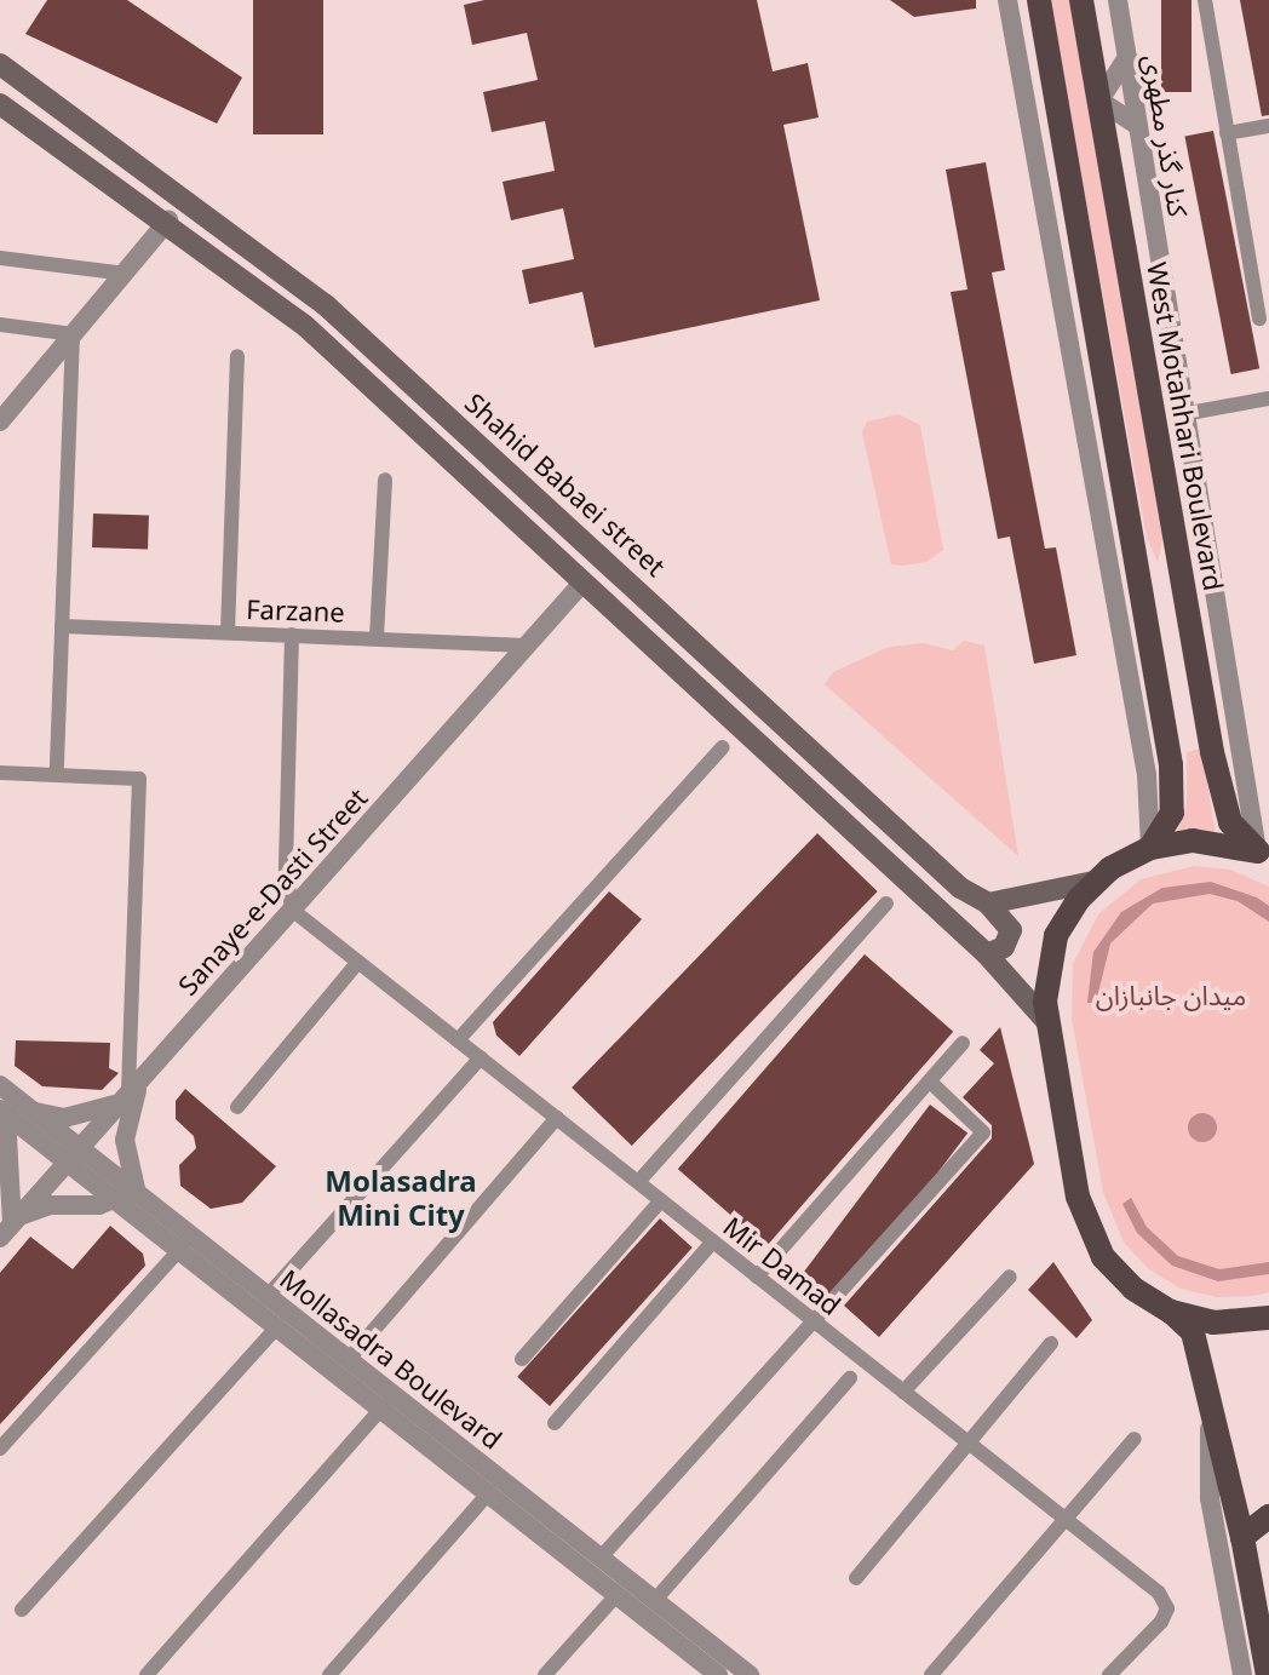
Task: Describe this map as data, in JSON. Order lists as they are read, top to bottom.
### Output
{
  "streets": {
    "main road": ["West Motahhari Boulevard", "Shahid Babaei street"],
    "street": [
      "کنار گذر مطهری",
      "Farzane",
      "Sanaye-e-Dasti Street",
      "Mir Damad",
      "Mollasadra Boulevard"
    ]
  },
  "crossings": [
    ["کنار گذر مطهری", "West Motahhari Boulevard"],
    ["Farzane", "Sanaye-e-Dasti Street"],
    ["Sanaye-e-Dasti Street", "Mir Damad"],
    ["Sanaye-e-Dasti Street", "Mollasadra Boulevard"]
  ],
  "districts": ["Molasadra Mini City"],
  "parks": ["میدان جانبازان"]
}
